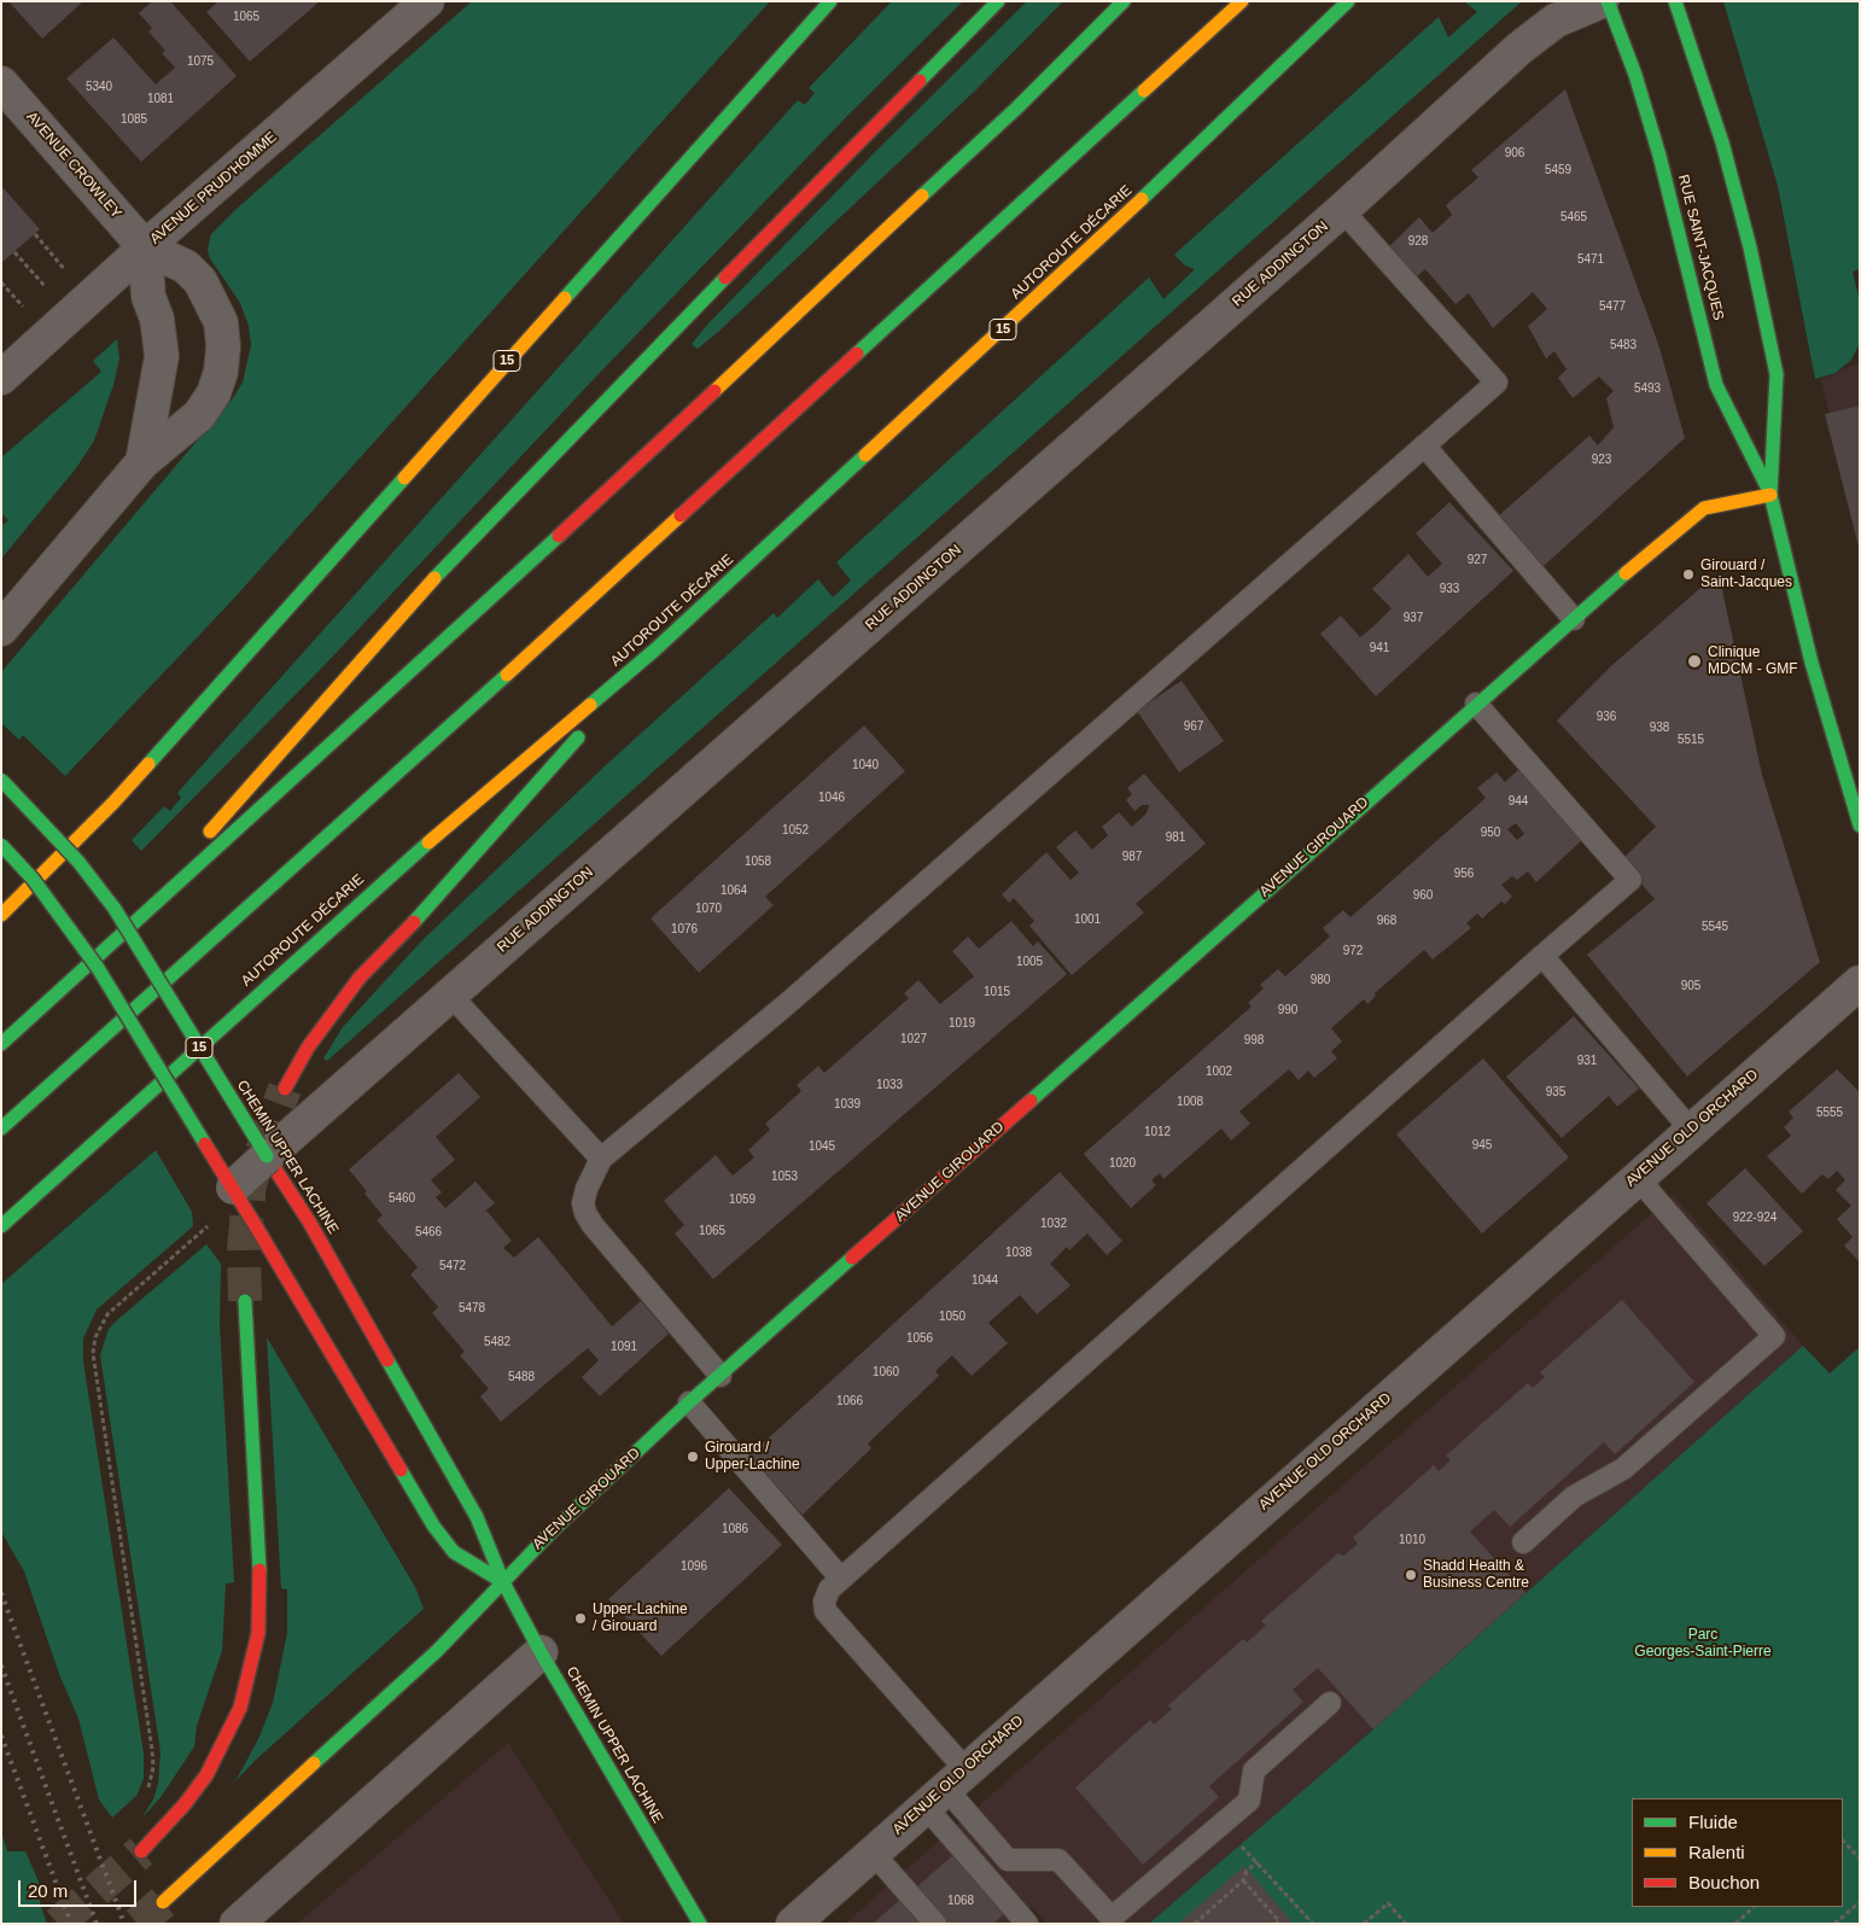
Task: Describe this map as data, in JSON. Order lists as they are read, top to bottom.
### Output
{
  "streets": {
    "main road": [
      "AUTOROUTE DÉCARIE",
      "RUE SAINT-JACQUES",
      "15",
      "AVENUE GIROUARD",
      "CHEMIN UPPER LACHINE"
    ],
    "street": [
      "AVENUE CROWLEY",
      "AVENUE PRUD'HOMME",
      "RUE ADDINGTON",
      "AVENUE OLD ORCHARD"
    ]
  },
  "crossings": [
    ["AVENUE CROWLEY", "AVENUE PRUD'HOMME"],
    ["RUE SAINT-JACQUES", "AVENUE GIROUARD"],
    ["RUE ADDINGTON", "CHEMIN UPPER LACHINE"],
    ["AVENUE GIROUARD", "CHEMIN UPPER LACHINE"]
  ],
  "parks": ["Parc Georges-Saint-Pierre"],
  "places": [
    "Girouard / Saint-Jacques",
    "Clinique MDCM - GMF",
    "Girouard / Upper-Lachine",
    "Shadd Health & Business Centre",
    "Upper-Lachine / Girouard"
  ],
  "house_numbers": [
    "1065",
    "1075",
    "5340",
    "1081",
    "1085",
    "906",
    "5459",
    "5465",
    "928",
    "5471",
    "5477",
    "5483",
    "5493",
    "923",
    "927",
    "933",
    "937",
    "941",
    "936",
    "967",
    "938",
    "5515",
    "1040",
    "1046",
    "944",
    "1052",
    "950",
    "981",
    "987",
    "1058",
    "956",
    "1064",
    "960",
    "1070",
    "1001",
    "968",
    "5545",
    "1076",
    "972",
    "1005",
    "980",
    "905",
    "1015",
    "990",
    "1019",
    "1027",
    "998",
    "931",
    "1002",
    "1033",
    "935",
    "1008",
    "1039",
    "5555",
    "1012",
    "945",
    "1045",
    "1020",
    "1053",
    "5460",
    "1059",
    "922-924",
    "1032",
    "1065",
    "5466",
    "1038",
    "5472",
    "1044",
    "5478",
    "1050",
    "1056",
    "5482",
    "1091",
    "1060",
    "5488",
    "1066",
    "1086",
    "1010",
    "1096",
    "1068"
  ],
  "legend": ["Fluide", "Ralenti", "Bouchon"],
  "scale_bar": "20 m"
}
